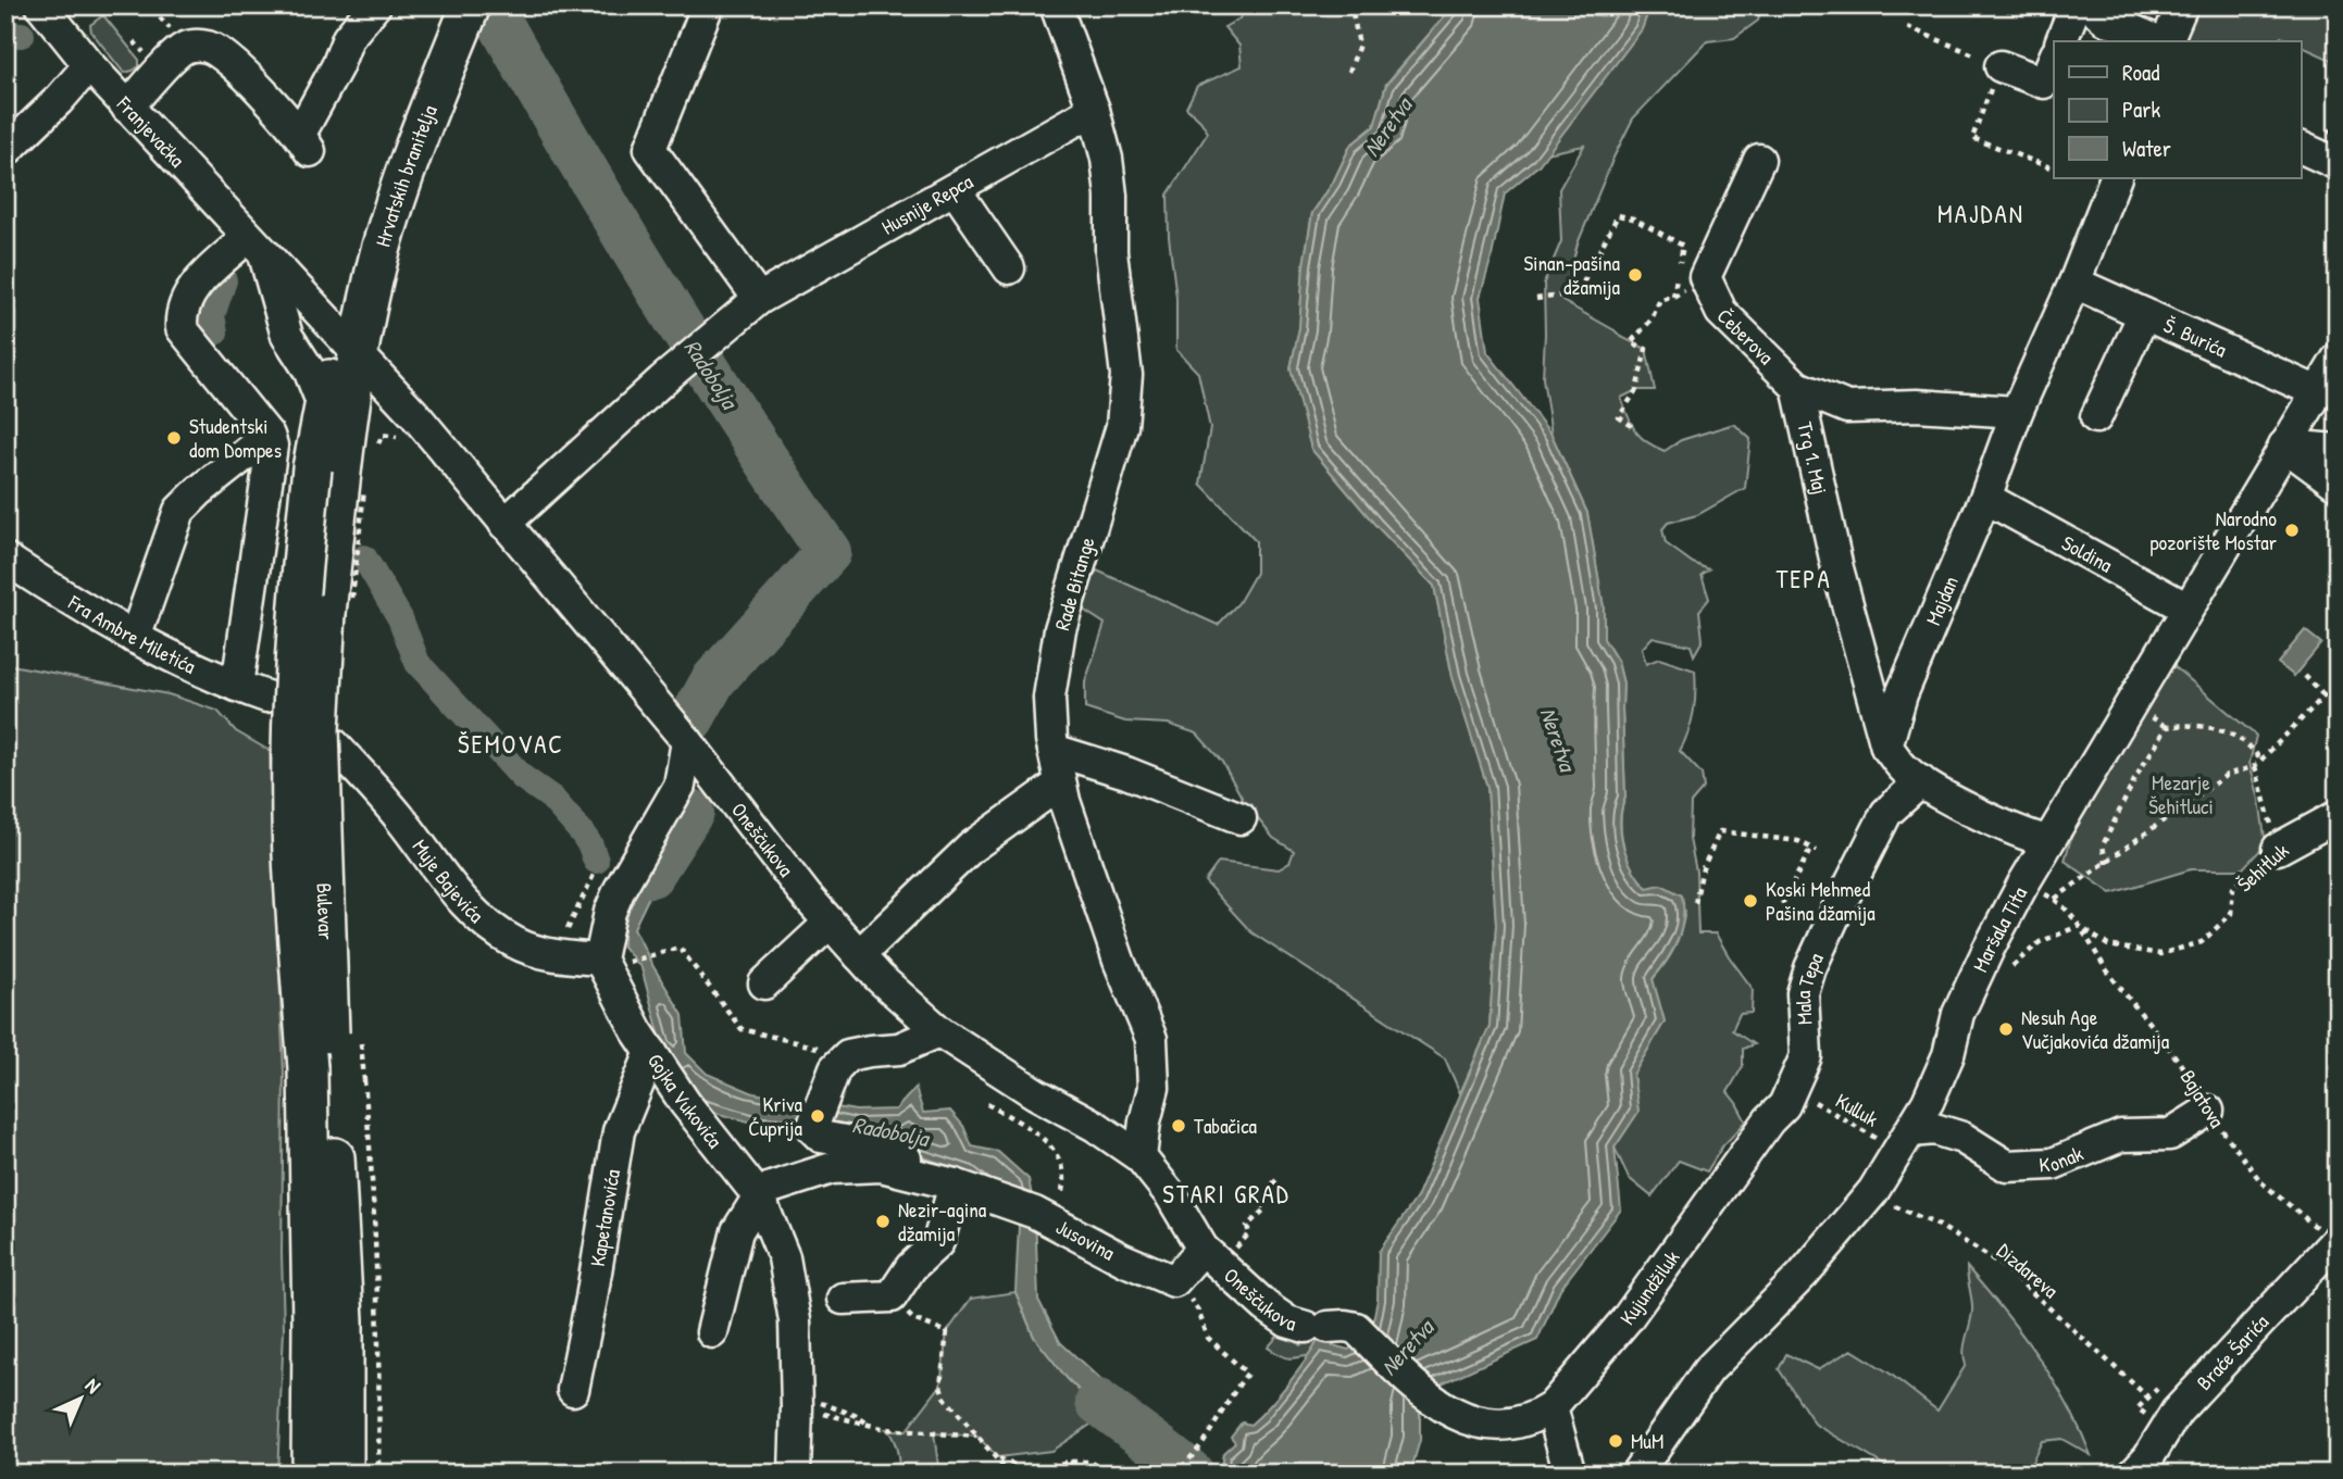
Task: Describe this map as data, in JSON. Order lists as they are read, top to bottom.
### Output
{
  "streets": {
    "main road": ["Hrvatskih branitelja"],
    "street": [
      "Franjevačka",
      "Husnije Repca",
      "Čeberova",
      "Š. Burića",
      "Trg 1. Maj",
      "Soldina",
      "Rade Bitange",
      "Majdan",
      "Fra Ambre Miletića",
      "Oneščukova",
      "Šehitluk",
      "Muje Bajevića",
      "Maršala Tita",
      "Mala Tepa",
      "Gojka Vukovića",
      "Konak",
      "Kapetanovića",
      "Jusovina",
      "Kujundžiluk",
      "Braće Šarića"
    ],
    "path": ["Bajatova", "Kulluk", "Dizdareva"]
  },
  "crossings": [
    ["Franjevačka", "Hrvatskih branitelja"],
    ["Franjevačka", "Oneščukova"],
    ["Hrvatskih branitelja", "Oneščukova"],
    ["Husnije Repca", "Rade Bitange"],
    ["Husnije Repca", "Oneščukova"],
    ["Čeberova", "Trg 1. Maj"],
    ["Š. Burića", "Majdan"],
    ["Š. Burića", "Maršala Tita"],
    ["Trg 1. Maj", "Majdan"],
    ["Soldina", "Majdan"],
    ["Soldina", "Maršala Tita"],
    ["Rade Bitange", "Oneščukova"],
    ["Oneščukova", "Jusovina"],
    ["Oneščukova", "Kujundžiluk"],
    ["Šehitluk", "Bajatova"],
    ["Muje Bajevića", "Gojka Vukovića"],
    ["Maršala Tita", "Konak"],
    ["Maršala Tita", "Dizdareva"],
    ["Mala Tepa", "Kujundžiluk"],
    ["Bajatova", "Konak"],
    ["Bajatova", "Braće Šarića"],
    ["Gojka Vukovića", "Kapetanovića"],
    ["Gojka Vukovića", "Jusovina"]
  ],
  "districts": [
    "MAJDAN",
    "TEPA",
    "ŠEMOVAC",
    "STARI GRAD"
  ],
  "water": ["Neretva", "Radobolja"],
  "parks": ["Mezarje Šehitluci"],
  "places": [
    "Sinan-pašina džamija",
    "Studentski dom Dompes",
    "Narodno pozorište Mostar",
    "Koski Mehmed Pašina džamija",
    "Nesuh Age Vučjakovića džamija",
    "Kriva Ćuprija",
    "Tabačica",
    "Nezir-agina džamija",
    "MuM"
  ],
  "legend": ["Road", "Park", "Water"],
  "north": "top right"
}
